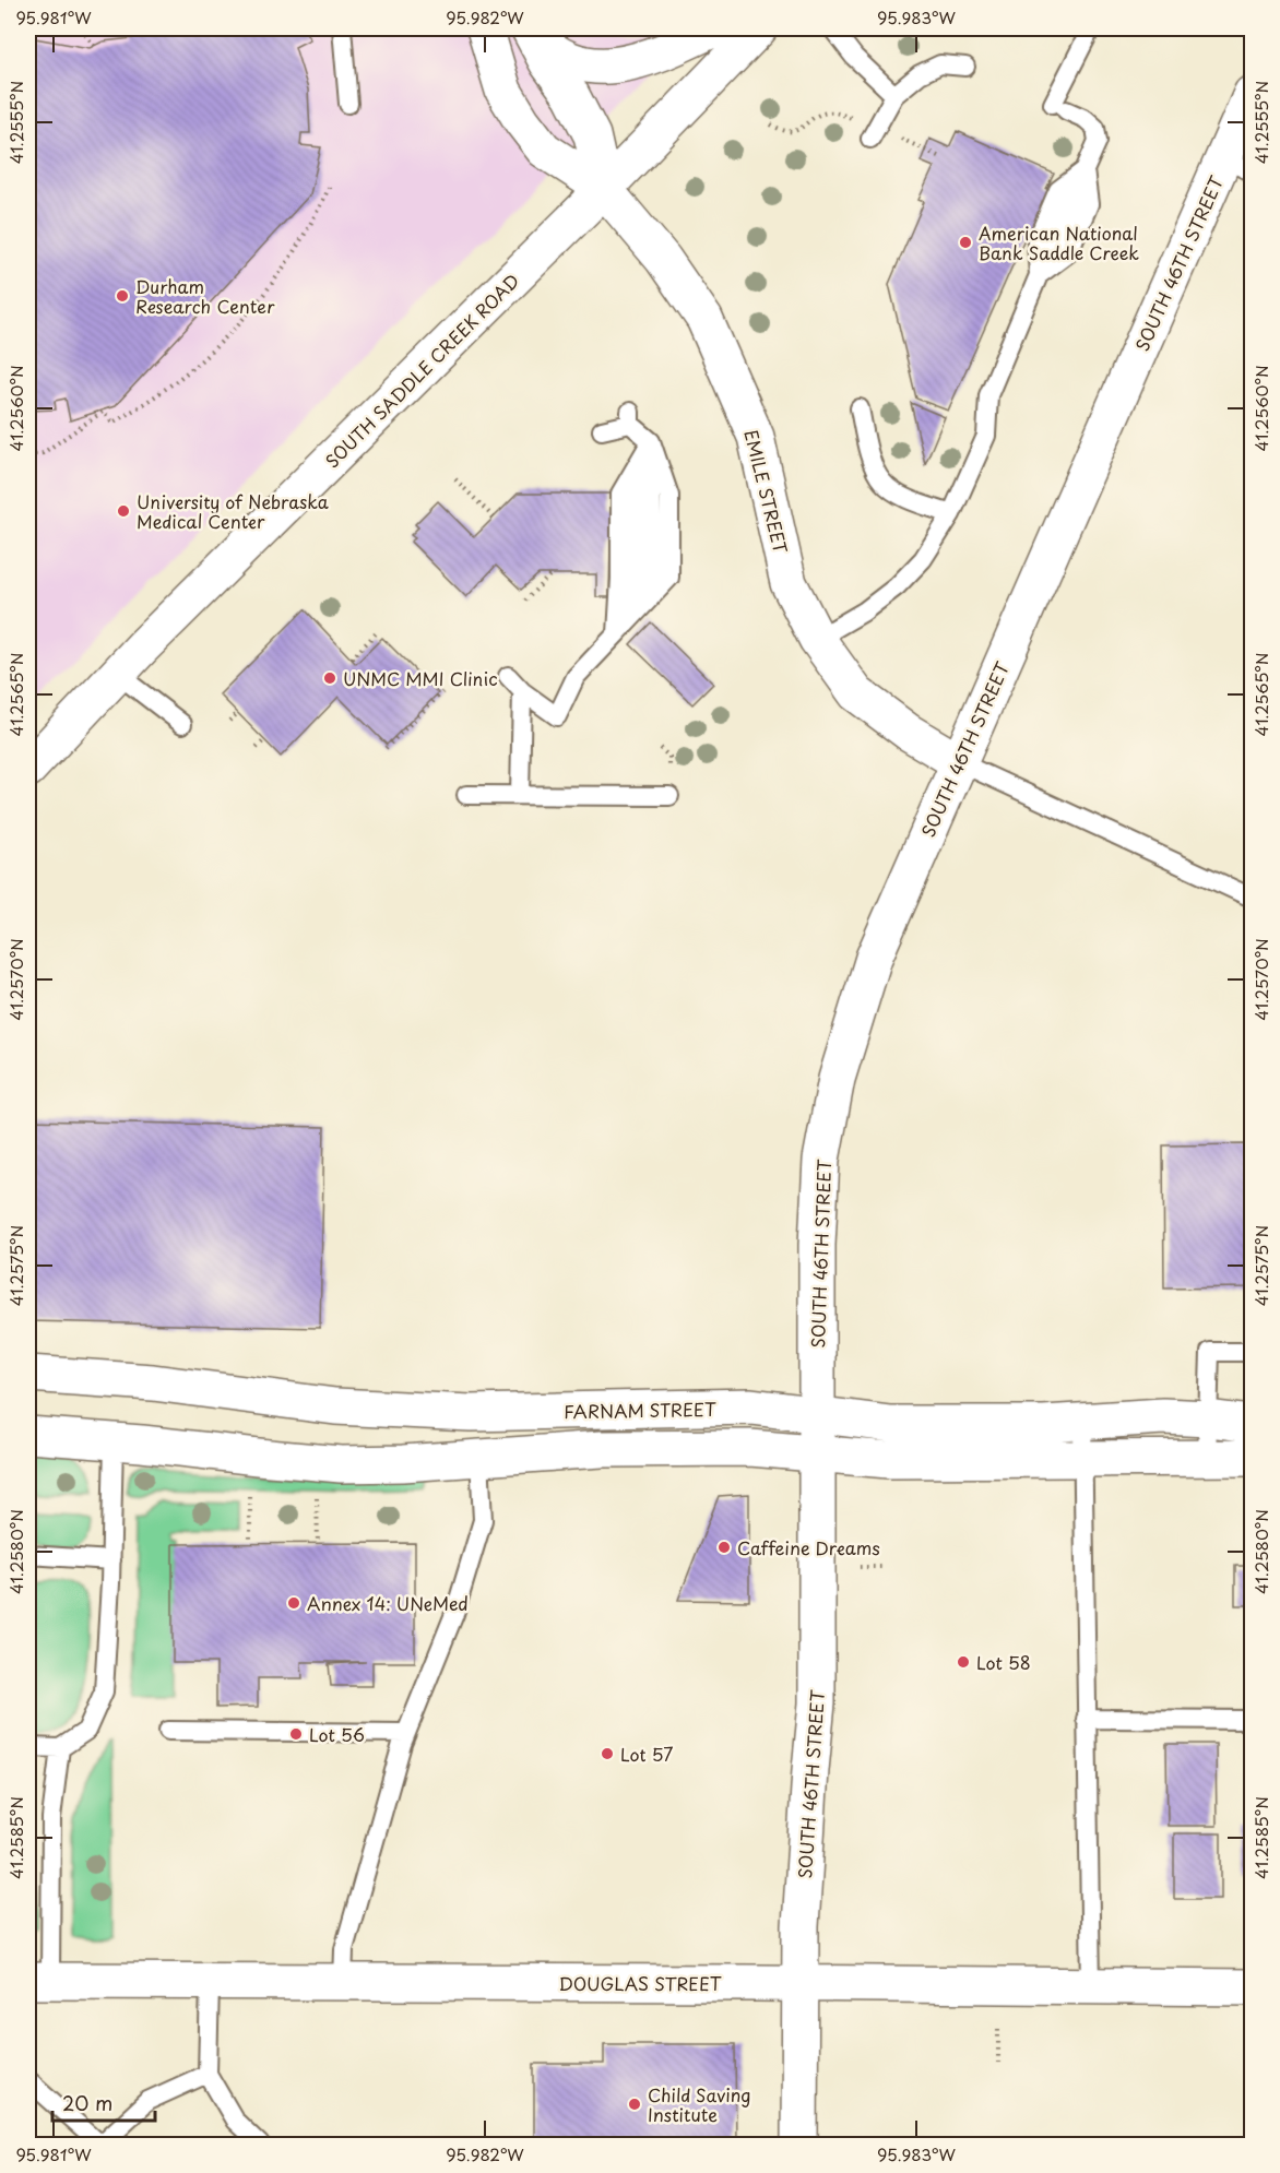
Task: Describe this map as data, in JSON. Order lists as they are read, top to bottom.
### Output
{
  "streets": {
    "street": [
      "SOUTH 46TH STREET",
      "SOUTH SADDLE CREEK ROAD",
      "EMILE STREET",
      "FARNAM STREET",
      "DOUGLAS STREET"
    ]
  },
  "crossings": [
    ["SOUTH 46TH STREET", "EMILE STREET"],
    ["SOUTH 46TH STREET", "FARNAM STREET"],
    ["SOUTH 46TH STREET", "DOUGLAS STREET"],
    ["SOUTH SADDLE CREEK ROAD", "EMILE STREET"]
  ],
  "places": [
    "American National Bank Saddle Creek",
    "Durham Research Center",
    "University of Nebraska Medical Center",
    "UNMC MMI Clinic",
    "Caffeine Dreams",
    "Annex 14: UNeMed",
    "Lot 58",
    "Lot 56",
    "Lot 57",
    "Child Saving Institute"
  ],
  "scale_bar": "20 m",
  "coordinates": [
    "95.981°W",
    "95.982°W",
    "95.983°W",
    "41.2555°N",
    "41.2560°N",
    "41.2565°N",
    "41.2570°N",
    "41.2575°N",
    "41.2580°N",
    "41.2585°N"
  ]
}
